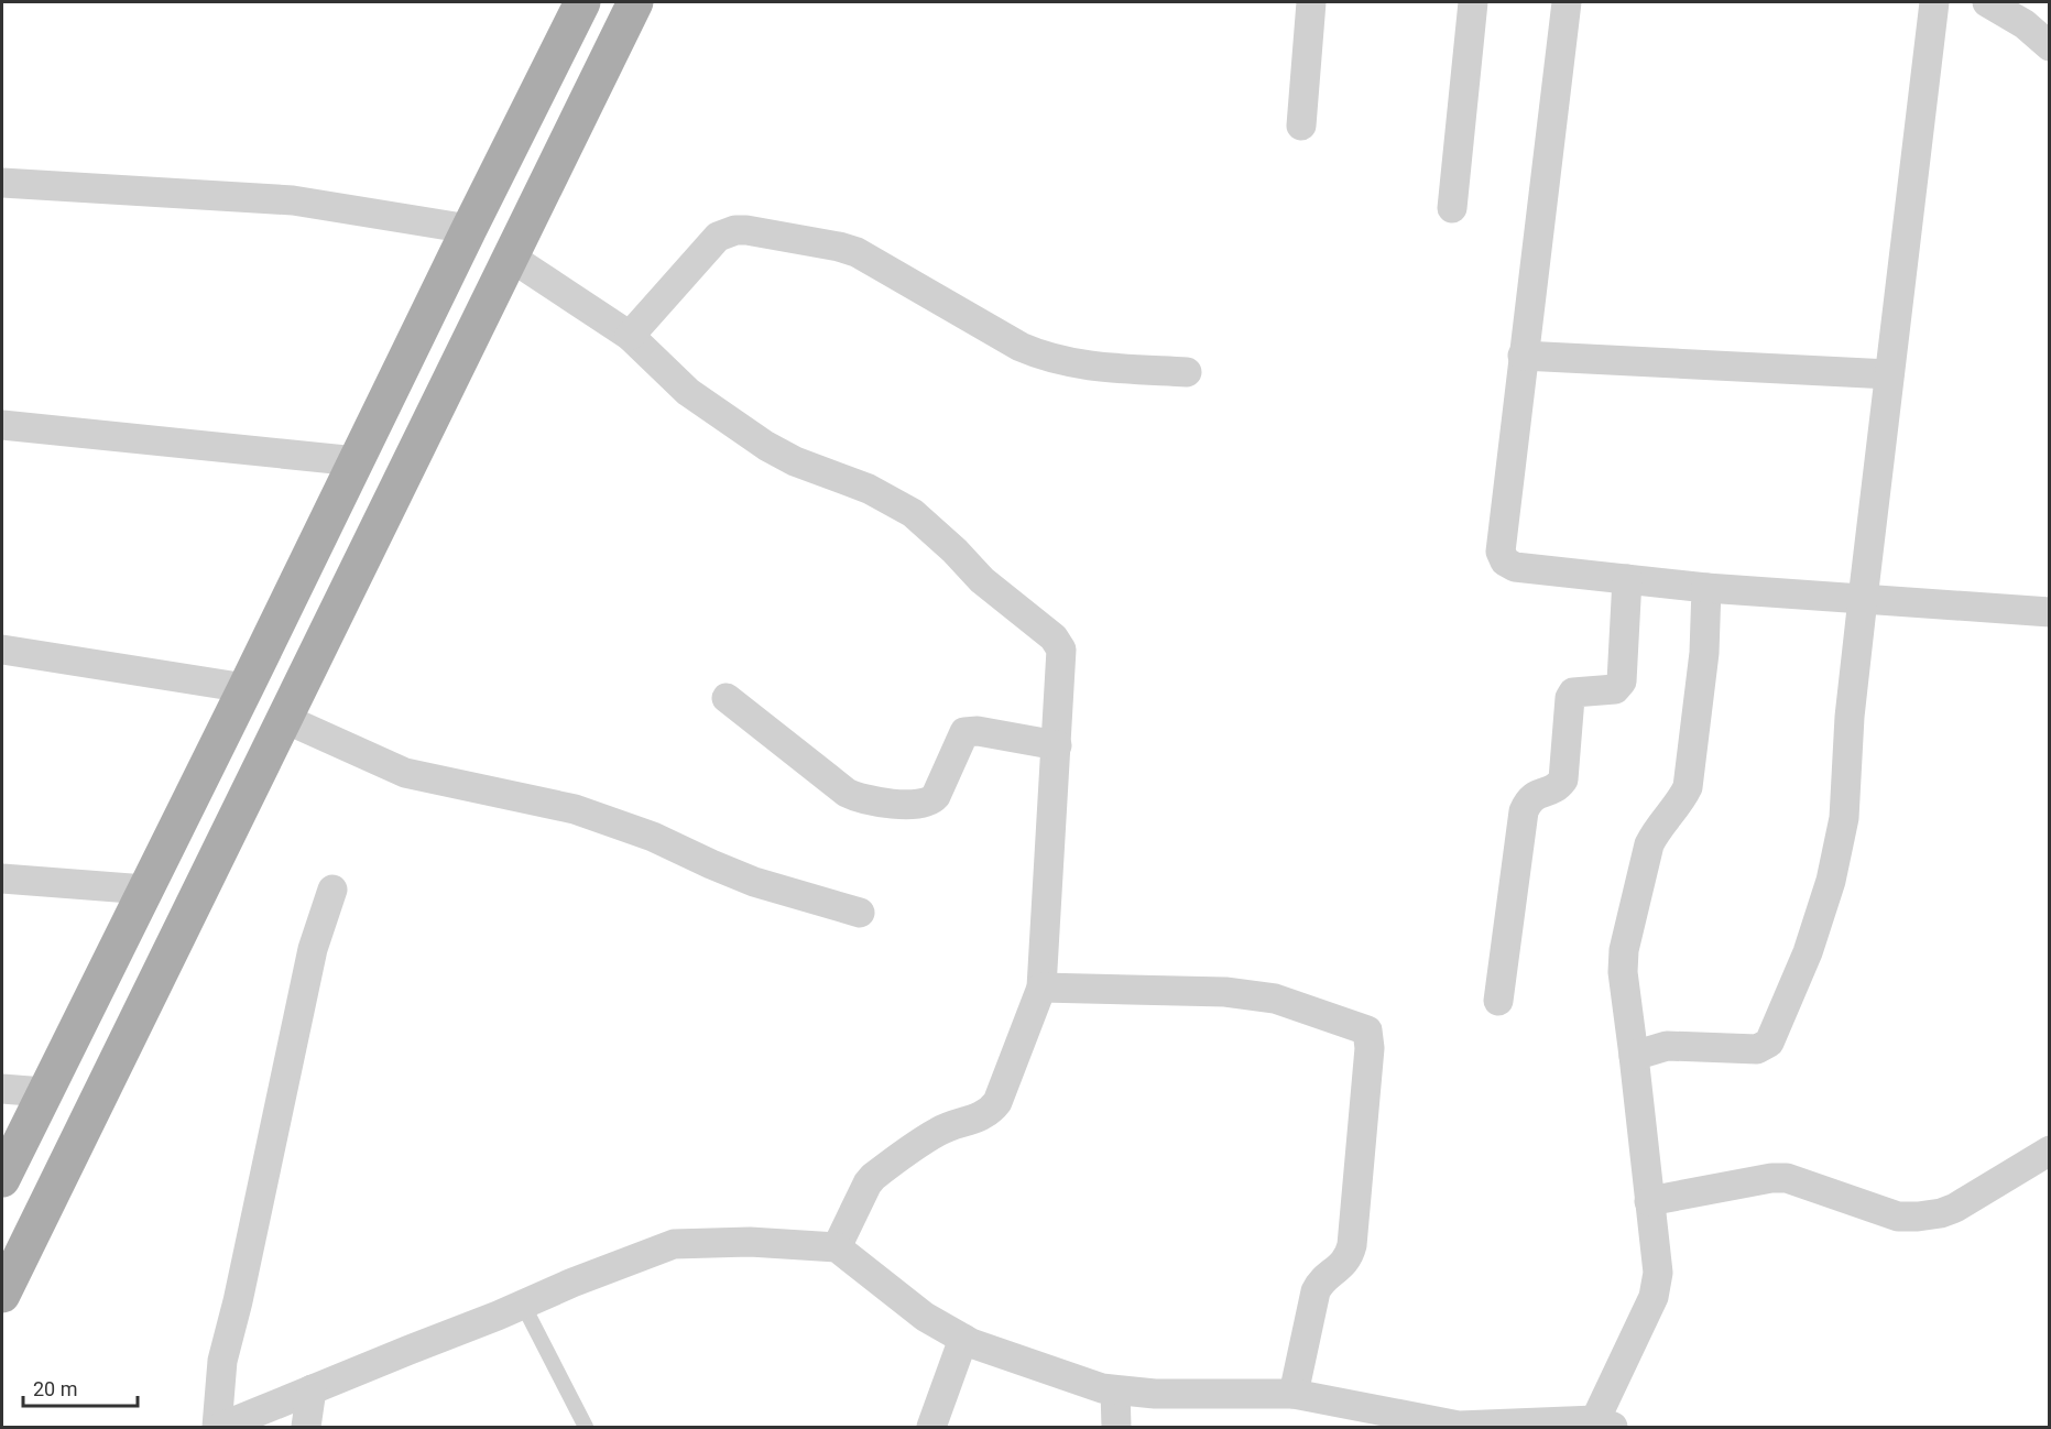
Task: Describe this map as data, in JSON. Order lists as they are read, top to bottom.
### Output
{
  "scale_bar": "20 m"
}
